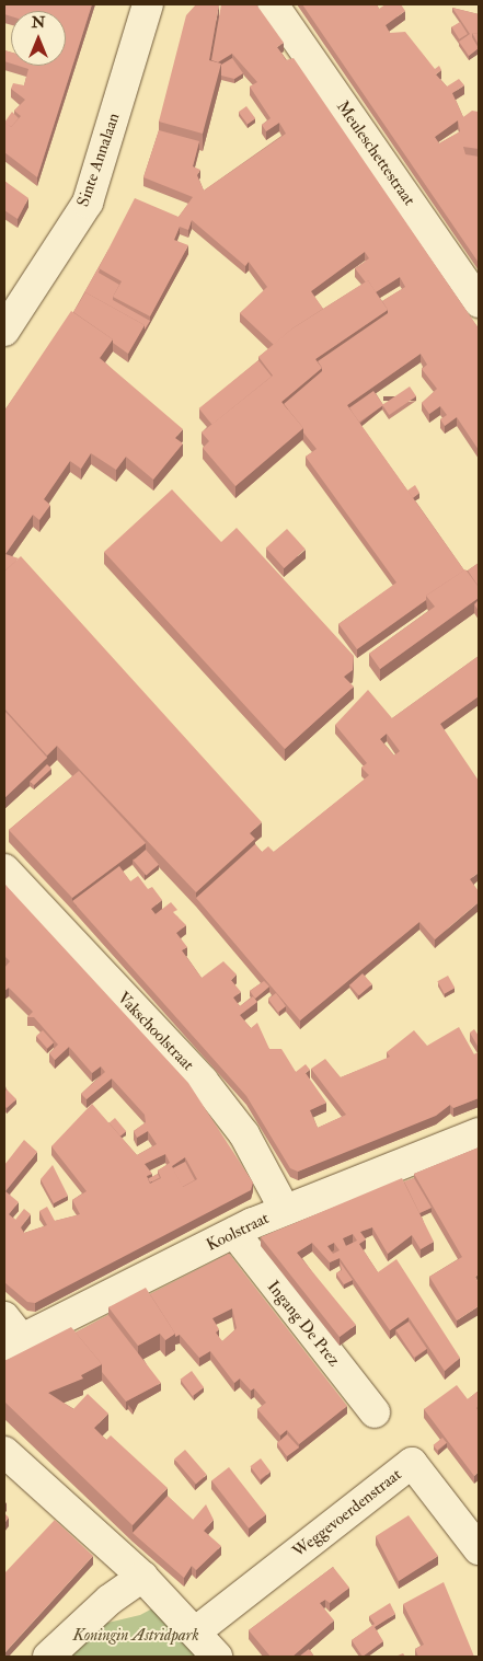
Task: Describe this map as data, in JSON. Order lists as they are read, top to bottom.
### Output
{
  "streets": {
    "street": [
      "Meuleschettestraat",
      "Sinte Annalaan",
      "Vakschoolstraat",
      "Koolstraat",
      "Ingang De Prez",
      "Weggevoerdenstraat"
    ]
  },
  "crossings": [
    ["Vakschoolstraat", "Koolstraat"],
    ["Koolstraat", "Ingang De Prez"]
  ],
  "parks": ["Koningin Astridpark"],
  "north": "top"
}
